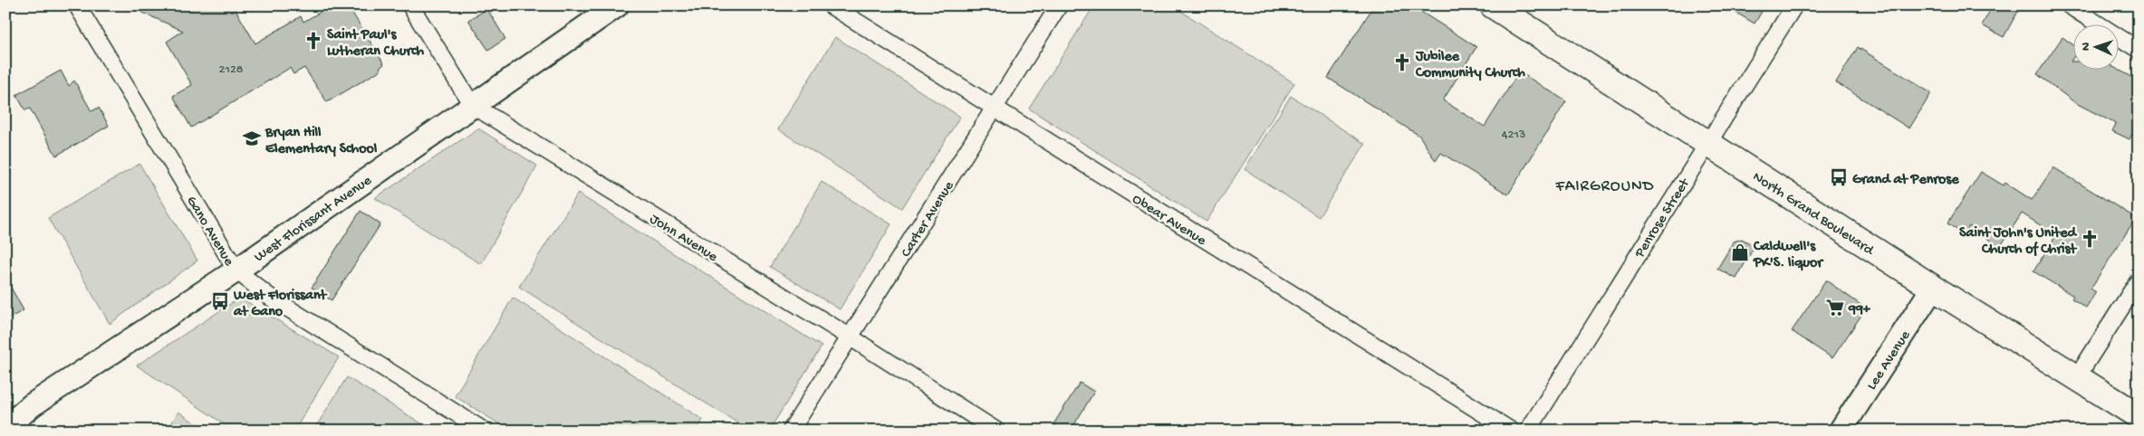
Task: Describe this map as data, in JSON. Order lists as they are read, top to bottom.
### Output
{
  "streets": {
    "main road": ["North Grand Boulevard", "West Florissant Avenue", "Lee Avenue"],
    "street": [
      "Penrose Street",
      "Carter Avenue",
      "Obear Avenue",
      "Gano Avenue",
      "John Avenue"
    ]
  },
  "crossings": [
    ["North Grand Boulevard", "Penrose Street"],
    ["North Grand Boulevard", "Lee Avenue"],
    ["West Florissant Avenue", "Gano Avenue"],
    ["West Florissant Avenue", "John Avenue"],
    ["Carter Avenue", "Obear Avenue"],
    ["Carter Avenue", "John Avenue"]
  ],
  "districts": ["FAIRGROUND"],
  "places": {
    "church": ["Saint Paul's Lutheran Church", "Jubilee Community Church", "Saint John's United Church of Christ"],
    "school or university": ["Bryan Hill Elementary School"],
    "bus stop": ["Grand at Penrose", "West Florissant at Gano"],
    "shop": ["Caldwell's PK'S. liquor"],
    "supermarket": ["99+"]
  },
  "house_numbers": ["2128", "4213"],
  "north": "left"
}
